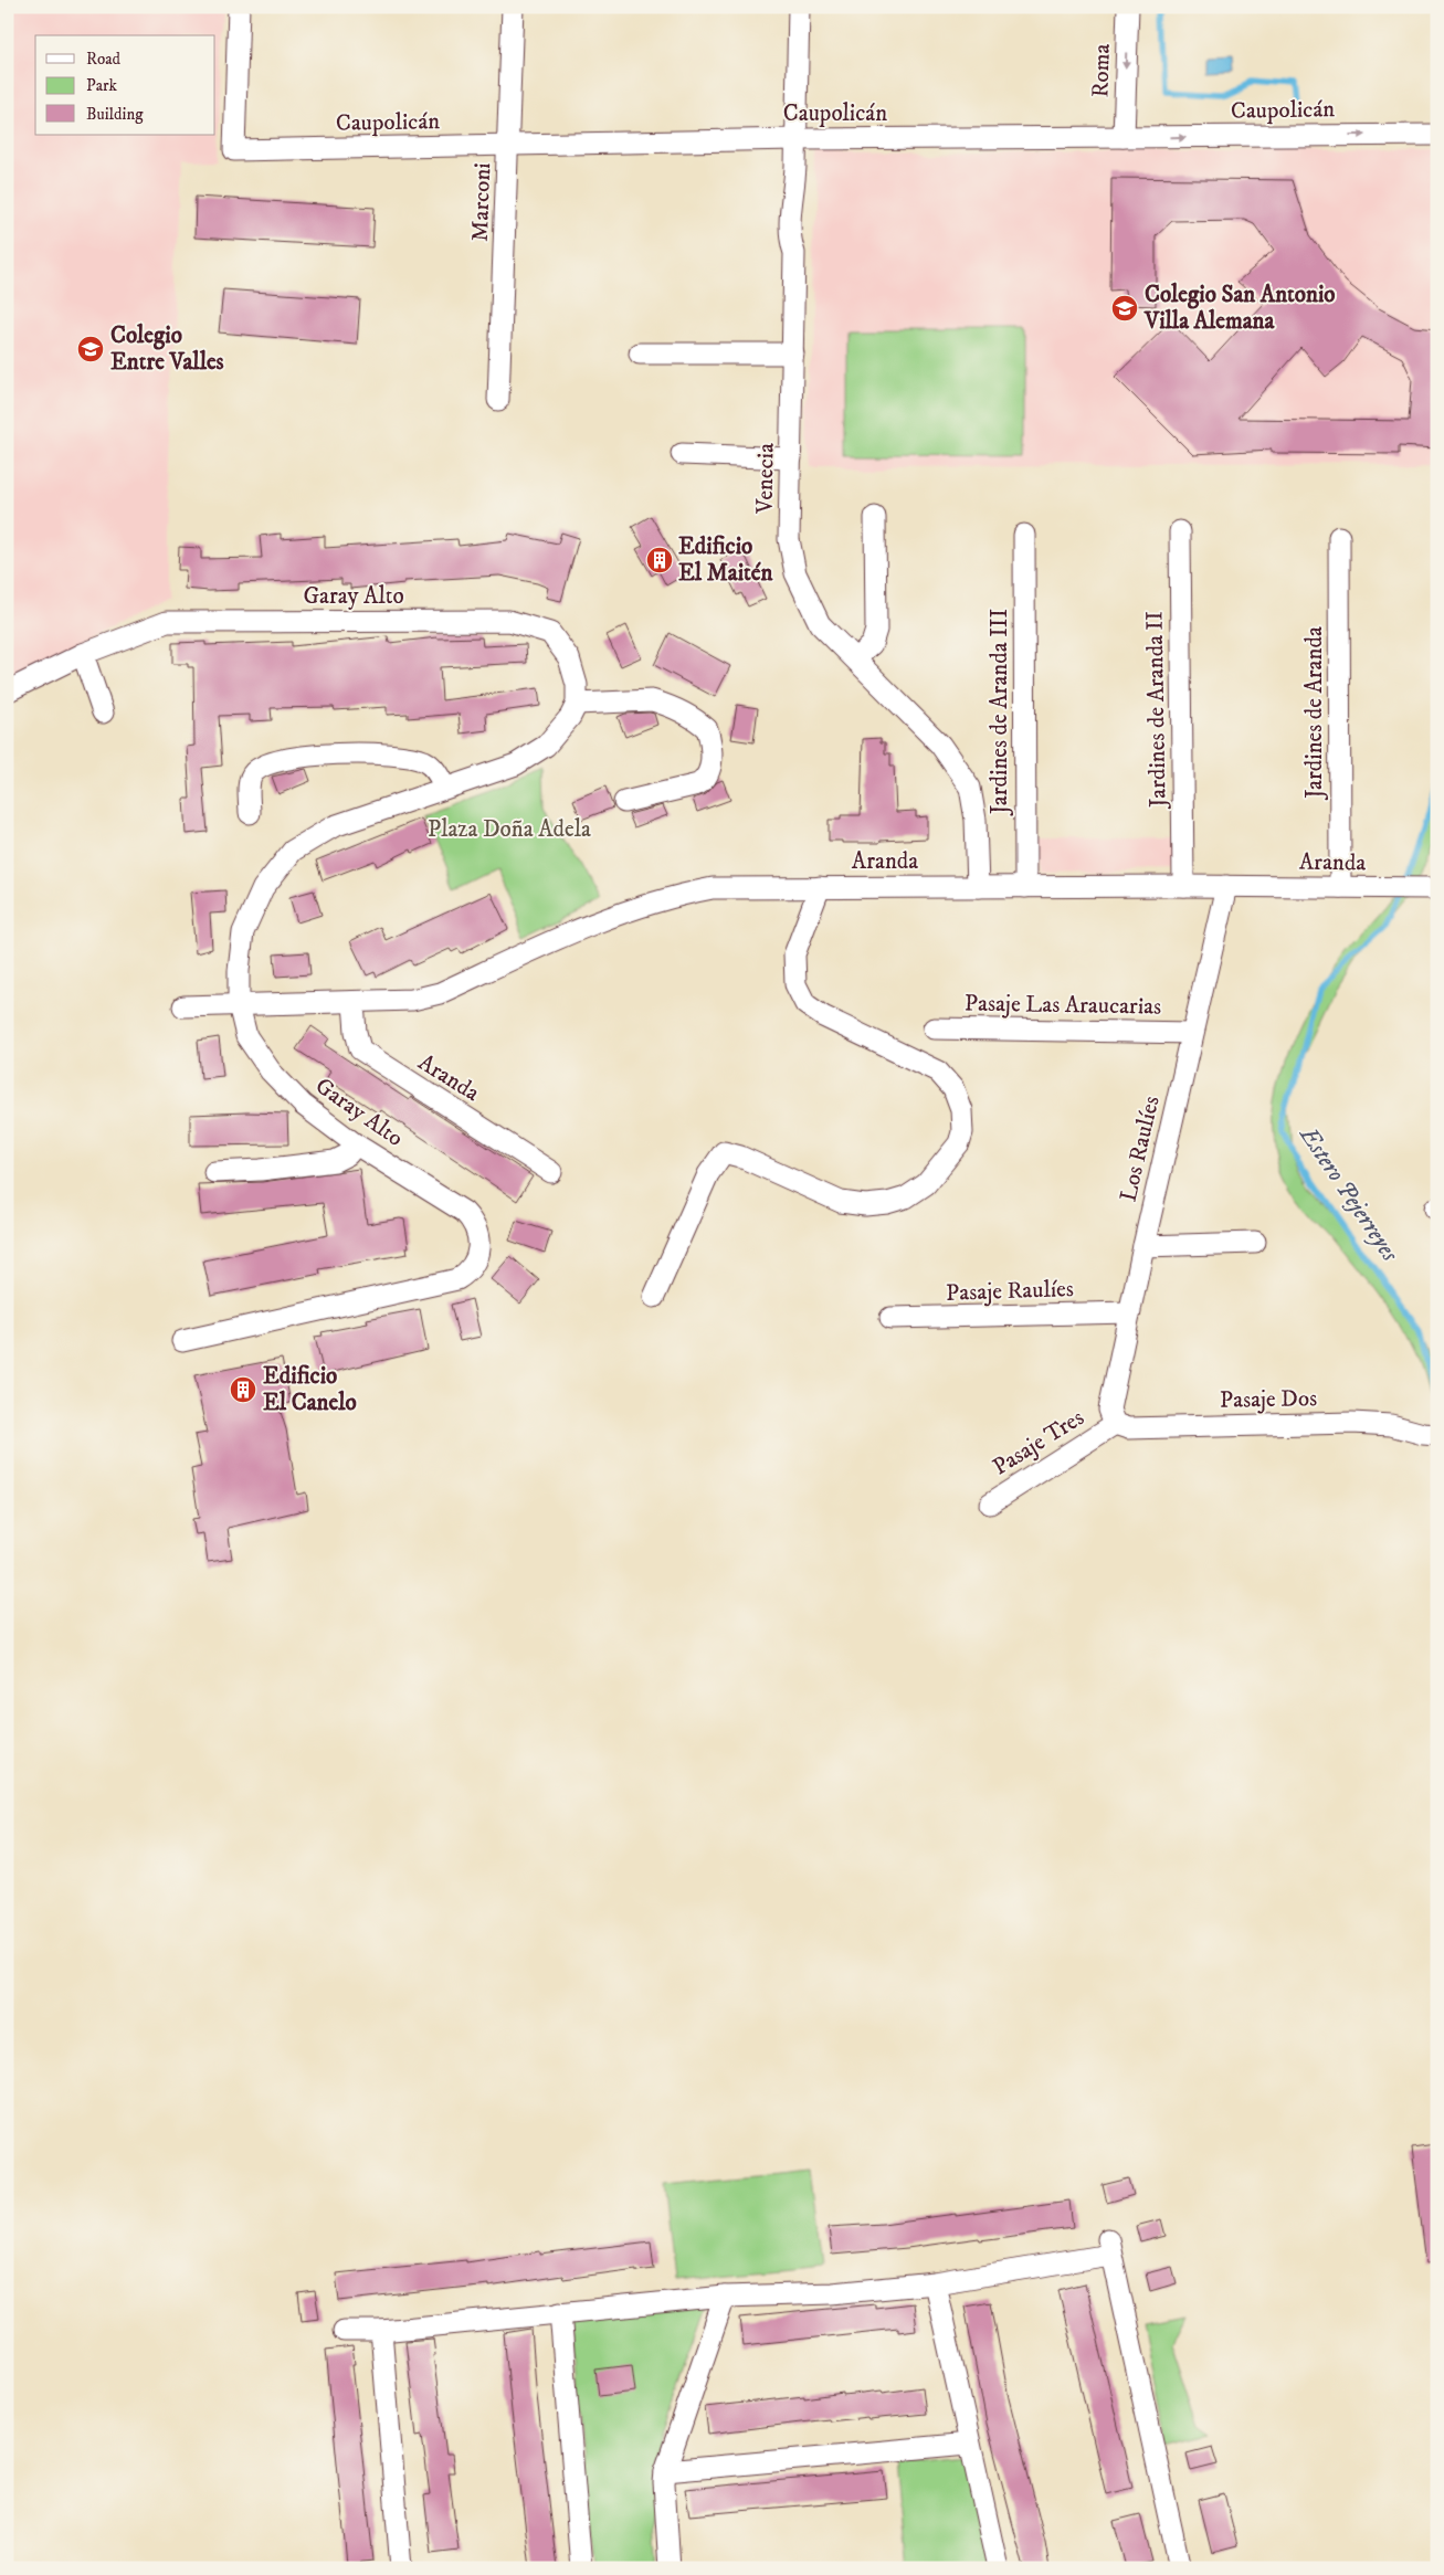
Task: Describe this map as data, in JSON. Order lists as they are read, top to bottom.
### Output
{
  "streets": {
    "street": [
      "Roma",
      "Caupolicán",
      "Marconi",
      "Venecia",
      "Garay Alto",
      "Jardines de Aranda II",
      "Jardines de Aranda III",
      "Jardines de Aranda",
      "Aranda",
      "Pasaje Las Araucarias",
      "Los Raulíes",
      "Pasaje Raulíes",
      "Pasaje Dos",
      "Pasaje Tres"
    ]
  },
  "crossings": [
    ["Roma", "Caupolicán"],
    ["Caupolicán", "Marconi"],
    ["Caupolicán", "Venecia"],
    ["Venecia", "Aranda"],
    ["Garay Alto", "Aranda"],
    ["Jardines de Aranda II", "Aranda"],
    ["Jardines de Aranda III", "Aranda"],
    ["Jardines de Aranda", "Aranda"],
    ["Aranda", "Los Raulíes"],
    ["Pasaje Las Araucarias", "Los Raulíes"],
    ["Los Raulíes", "Pasaje Raulíes"],
    ["Los Raulíes", "Pasaje Dos"],
    ["Los Raulíes", "Pasaje Tres"],
    ["Pasaje Dos", "Pasaje Tres"]
  ],
  "one_way": ["Roma"],
  "water": ["Estero Pejerreyes"],
  "parks": ["Plaza Doña Adela"],
  "places": {
    "school or university": ["Colegio San Antonio Villa Alemana", "Colegio Entre Valles"],
    "building": ["Edificio El Maitén", "Edificio El Canelo"]
  },
  "legend": ["Road", "Park", "Building"]
}
